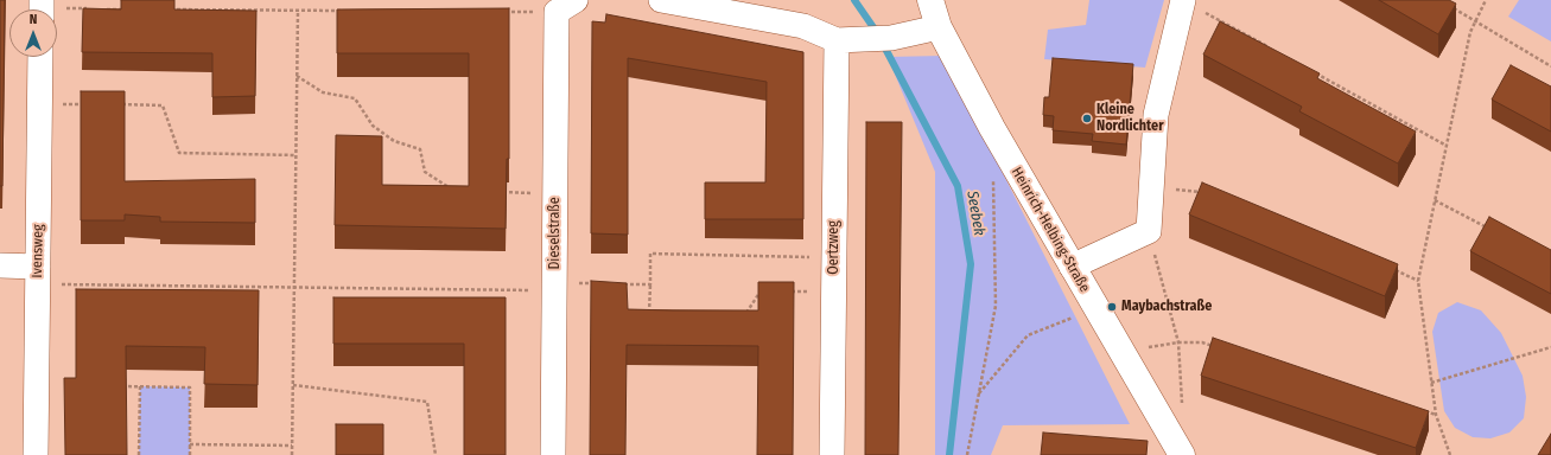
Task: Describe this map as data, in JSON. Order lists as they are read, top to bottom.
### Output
{
  "streets": {
    "street": [
      "Heinrich-Helbing-Straße",
      "Dieselstraße",
      "Oertzweg",
      "Ivensweg"
    ]
  },
  "water": ["Seebek"],
  "places": ["Kleine Nordlichter", "Maybachstraße"],
  "north": "top"
}
